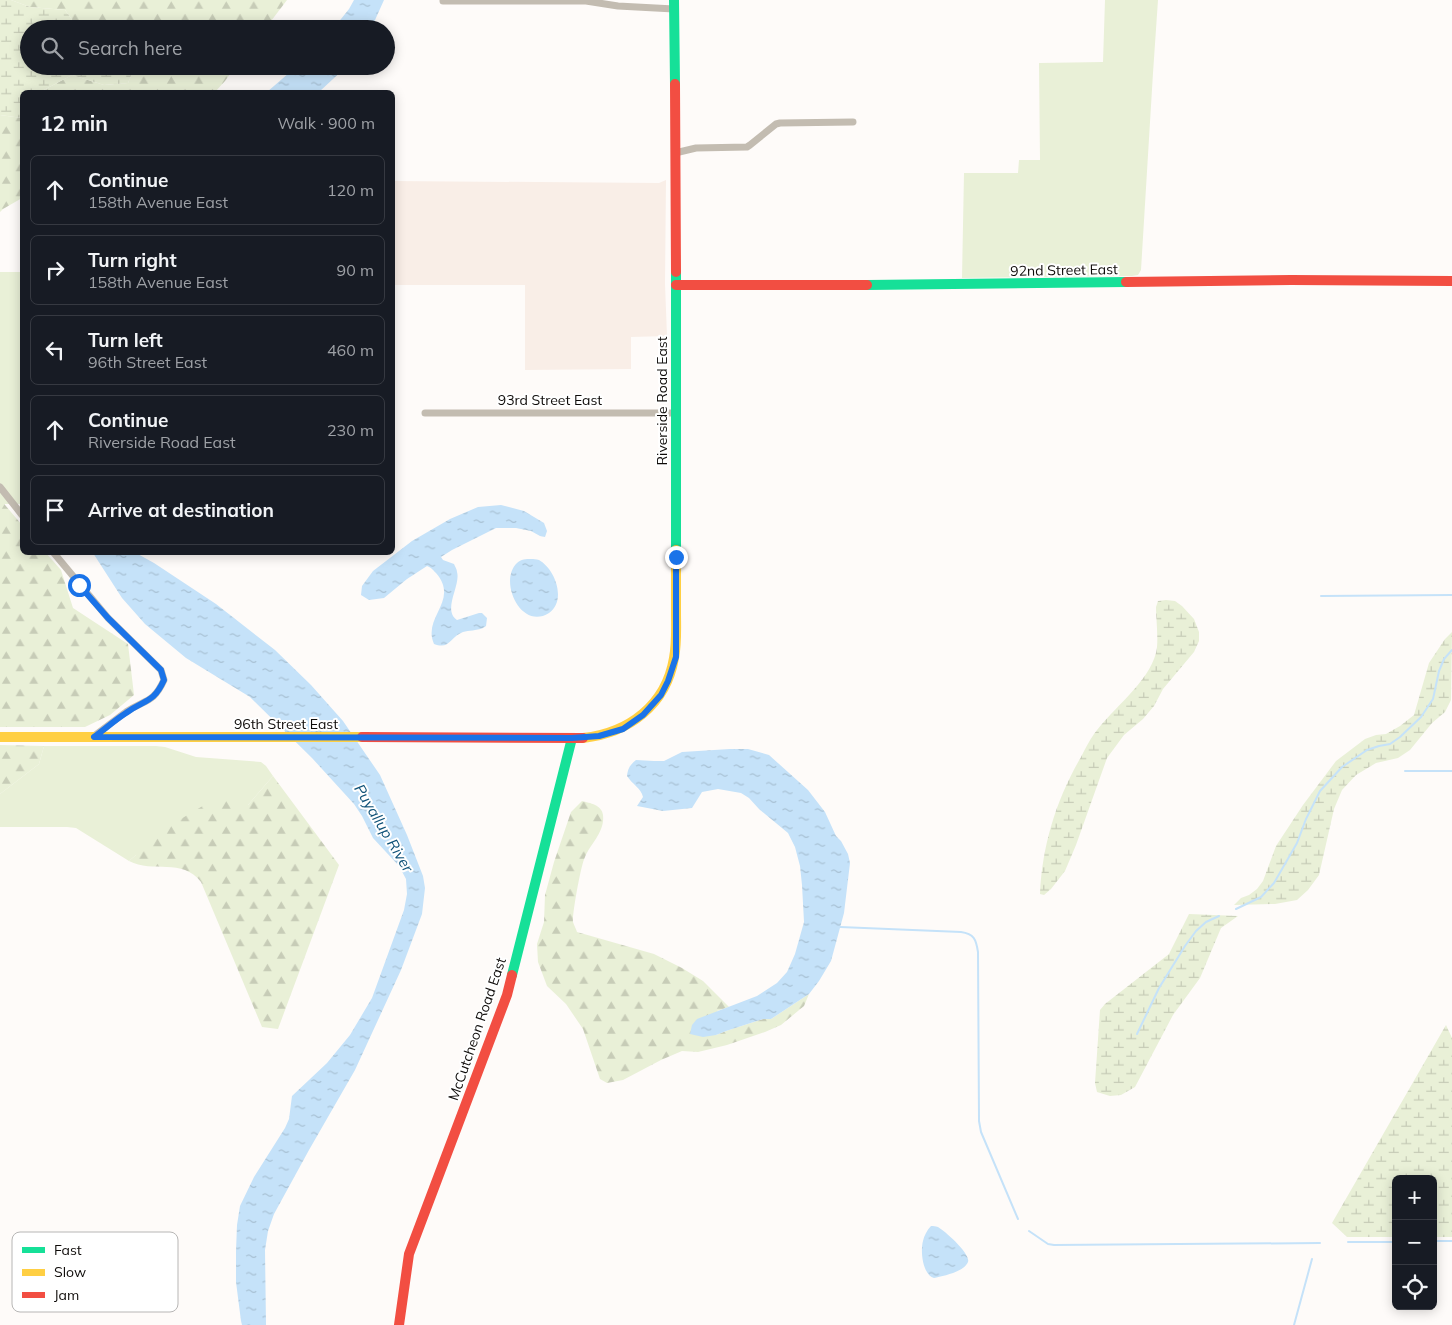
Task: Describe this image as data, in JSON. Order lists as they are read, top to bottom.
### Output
{
  "streets": {
    "street": [
      "92nd Street East",
      "93rd Street East",
      "Riverside Road East",
      "96th Street East",
      "McCutcheon Road East"
    ]
  },
  "crossings": [
    ["92nd Street East", "Riverside Road East"],
    ["93rd Street East", "Riverside Road East"],
    ["Riverside Road East", "96th Street East"],
    ["Riverside Road East", "McCutcheon Road East"],
    ["96th Street East", "McCutcheon Road East"]
  ],
  "water": ["Puyallup River"],
  "legend": ["Fast", "Slow", "Jam"],
  "page": {
    "search": "Search here",
    "heading": ["12 min", "Walk · 900 m"],
    "list": [
      ["Continue", "158th Avenue East", "120 m"],
      ["Turn right", "158th Avenue East", "90 m"],
      ["Turn left", "96th Street East", "460 m"],
      ["Continue", "Riverside Road East", "230 m"],
      "Arrive at destination"
    ],
    "map_buttons": ["+", "−"]
  }
}
